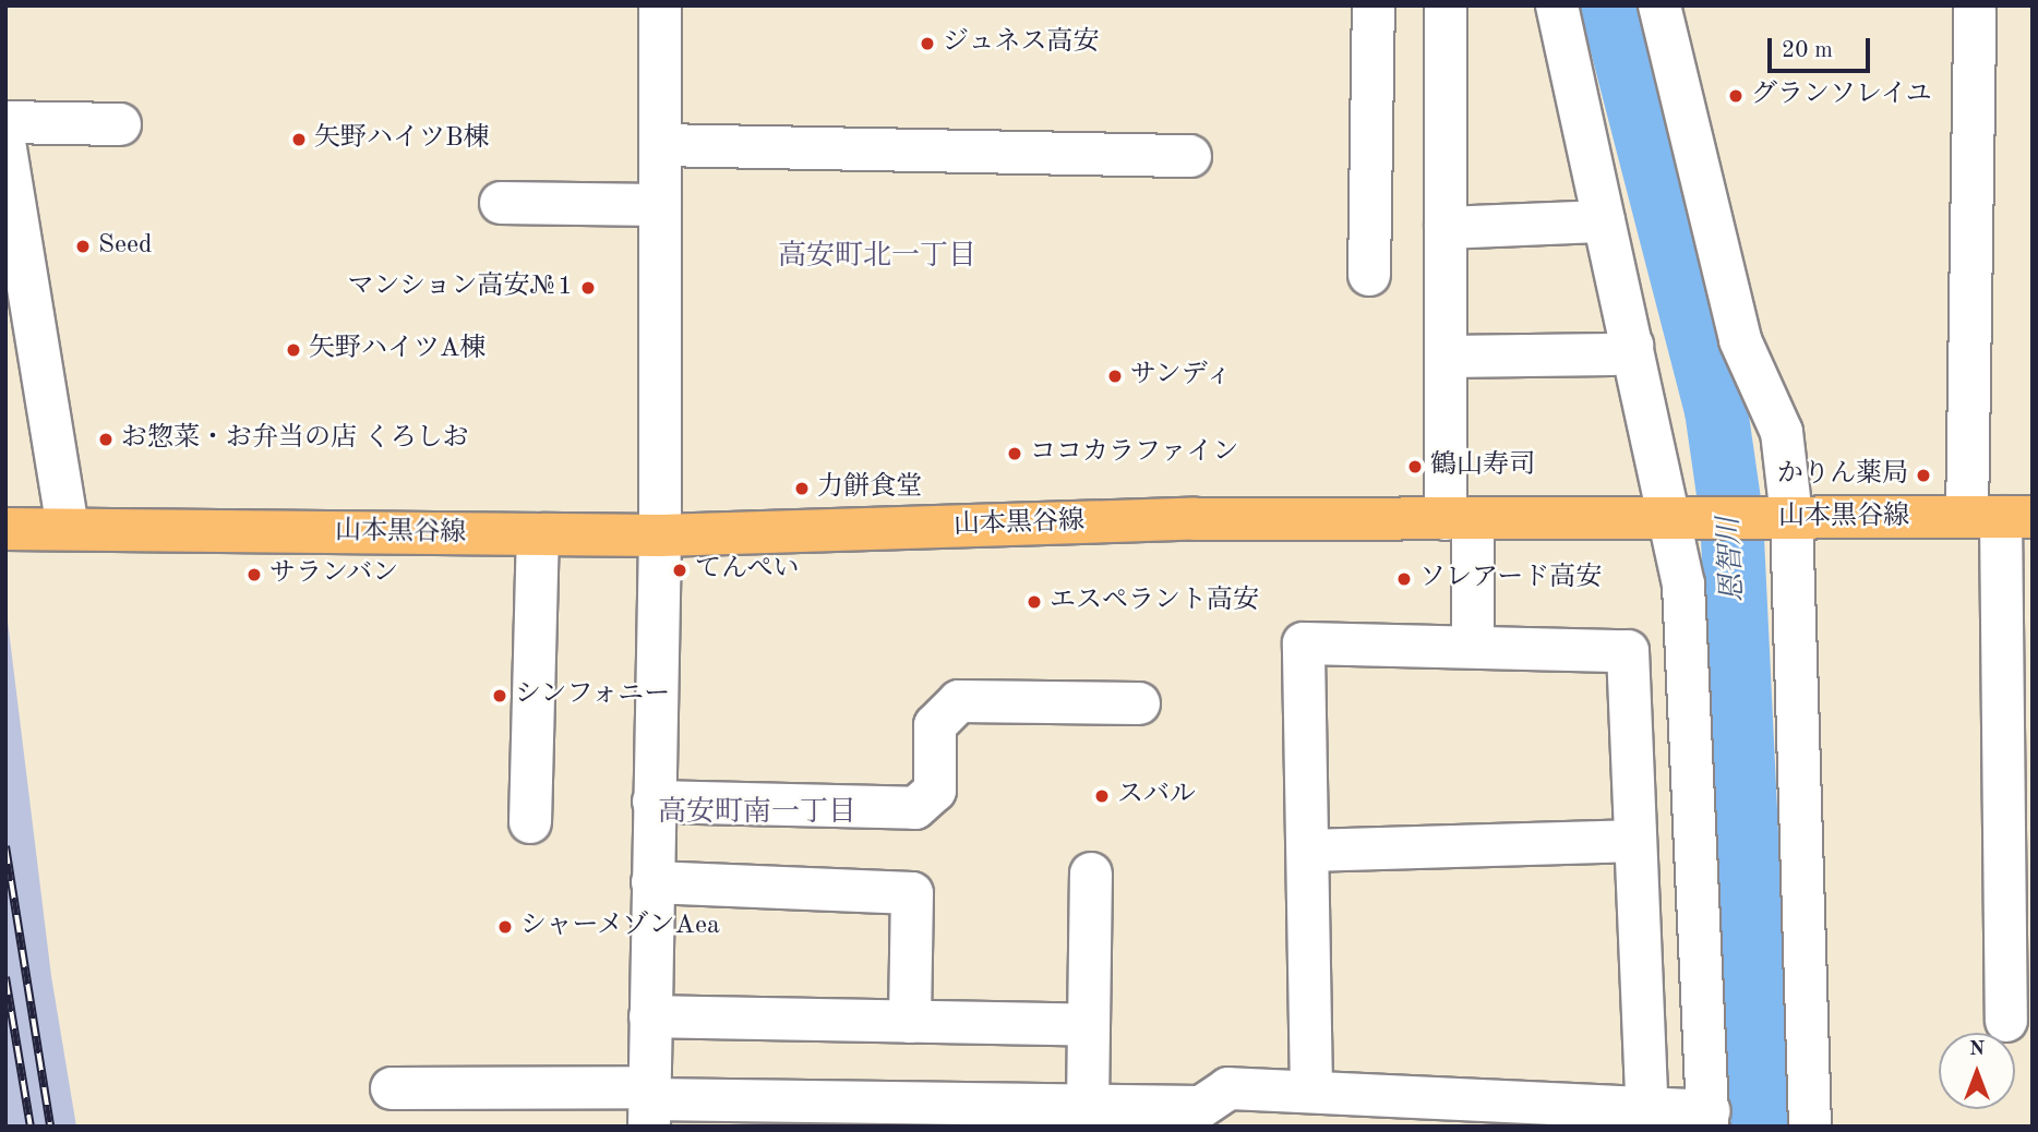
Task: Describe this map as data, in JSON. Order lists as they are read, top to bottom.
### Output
{
  "streets": {
    "main road": ["山本黒谷線"]
  },
  "districts": ["高安町北一丁目", "高安町南一丁目"],
  "water": ["恩智川"],
  "places": [
    "ジュネス高安",
    "グランソレイユ",
    "矢野ハイツB棟",
    "Seed",
    "マンション高安№1",
    "矢野ハイツA棟",
    "サンディ",
    "お惣菜・お弁当の店 くろしお",
    "ココカラファイン",
    "鶴山寿司",
    "かりん薬局",
    "力餅食堂",
    "てんぺい",
    "サランバン",
    "ソレアード高安",
    "エスペラント高安",
    "シンフォニー",
    "スバル",
    "シャーメゾンAea"
  ],
  "scale_bar": "20 m",
  "north": "top"
}
